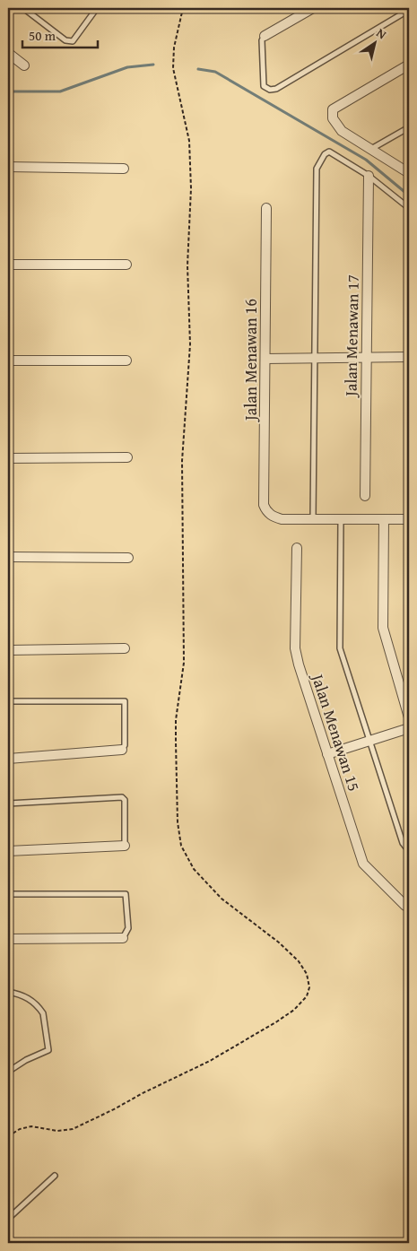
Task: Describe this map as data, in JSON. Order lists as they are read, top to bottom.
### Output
{
  "streets": {
    "street": ["Jalan Menawan 17", "Jalan Menawan 16", "Jalan Menawan 15"]
  },
  "scale_bar": "50 m",
  "north": "top right"
}
